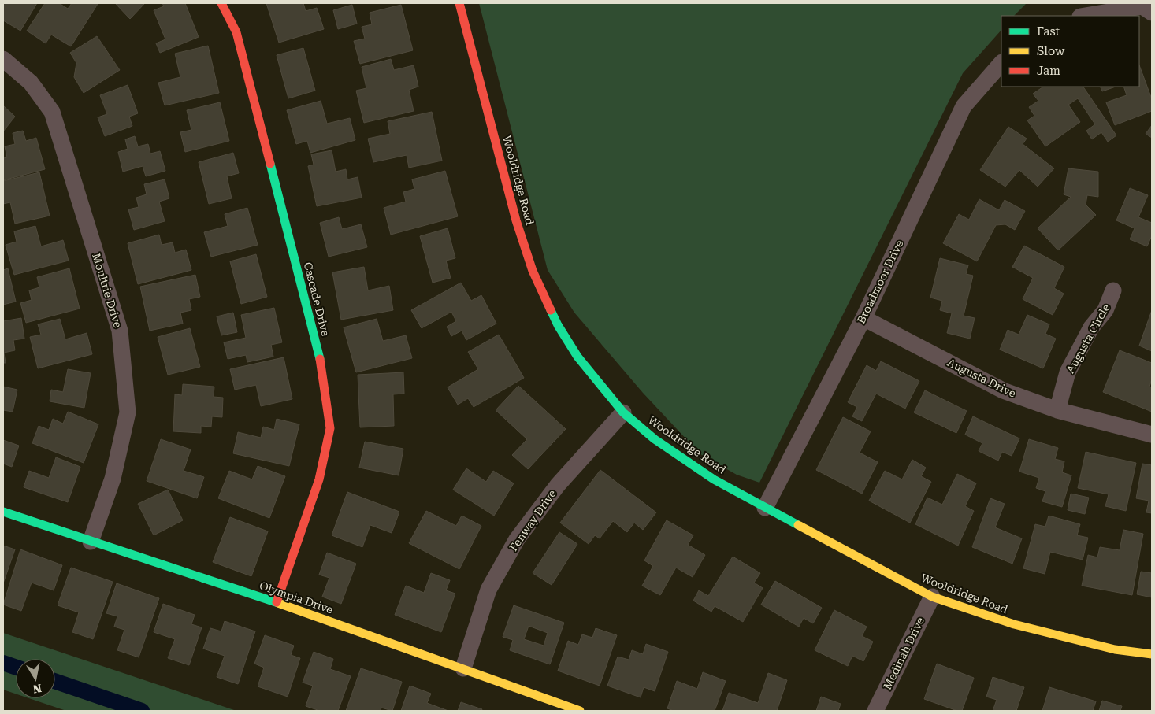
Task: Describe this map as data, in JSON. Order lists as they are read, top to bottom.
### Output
{
  "streets": {
    "street": [
      "Wooldridge Road",
      "Broadmoor Drive",
      "Moultrie Drive",
      "Cascade Drive",
      "Augusta Circle",
      "Augusta Drive",
      "Fenway Drive",
      "Olympia Drive",
      "Medinah Drive"
    ]
  },
  "crossings": [
    ["Wooldridge Road", "Broadmoor Drive"],
    ["Wooldridge Road", "Fenway Drive"],
    ["Wooldridge Road", "Medinah Drive"],
    ["Broadmoor Drive", "Augusta Drive"],
    ["Moultrie Drive", "Olympia Drive"],
    ["Cascade Drive", "Olympia Drive"],
    ["Augusta Circle", "Augusta Drive"],
    ["Fenway Drive", "Olympia Drive"]
  ],
  "legend": ["Fast", "Slow", "Jam"],
  "north": "bottom"
}
